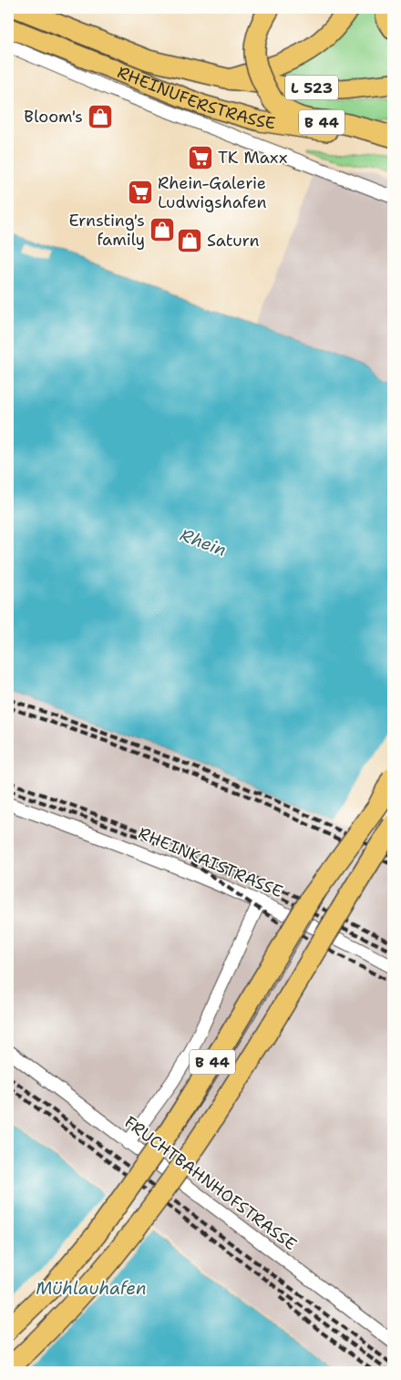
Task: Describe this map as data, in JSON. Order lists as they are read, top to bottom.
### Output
{
  "streets": {
    "highway": ["B 44"],
    "main road": ["L 523", "RHEINUFERSTRASSE"],
    "street": ["RHEINKAISTRASSE", "FRUCHTBAHNHOFSTRASSE"]
  },
  "crossings": [
    ["RHEINUFERSTRASSE", "B 44"]
  ],
  "water": ["Rhein", "Mühlauhafen"],
  "places": {
    "shop": ["Bloom's", "Ernsting's family", "Saturn"],
    "supermarket": ["TK Maxx", "Rhein-Galerie Ludwigshafen"]
  }
}
